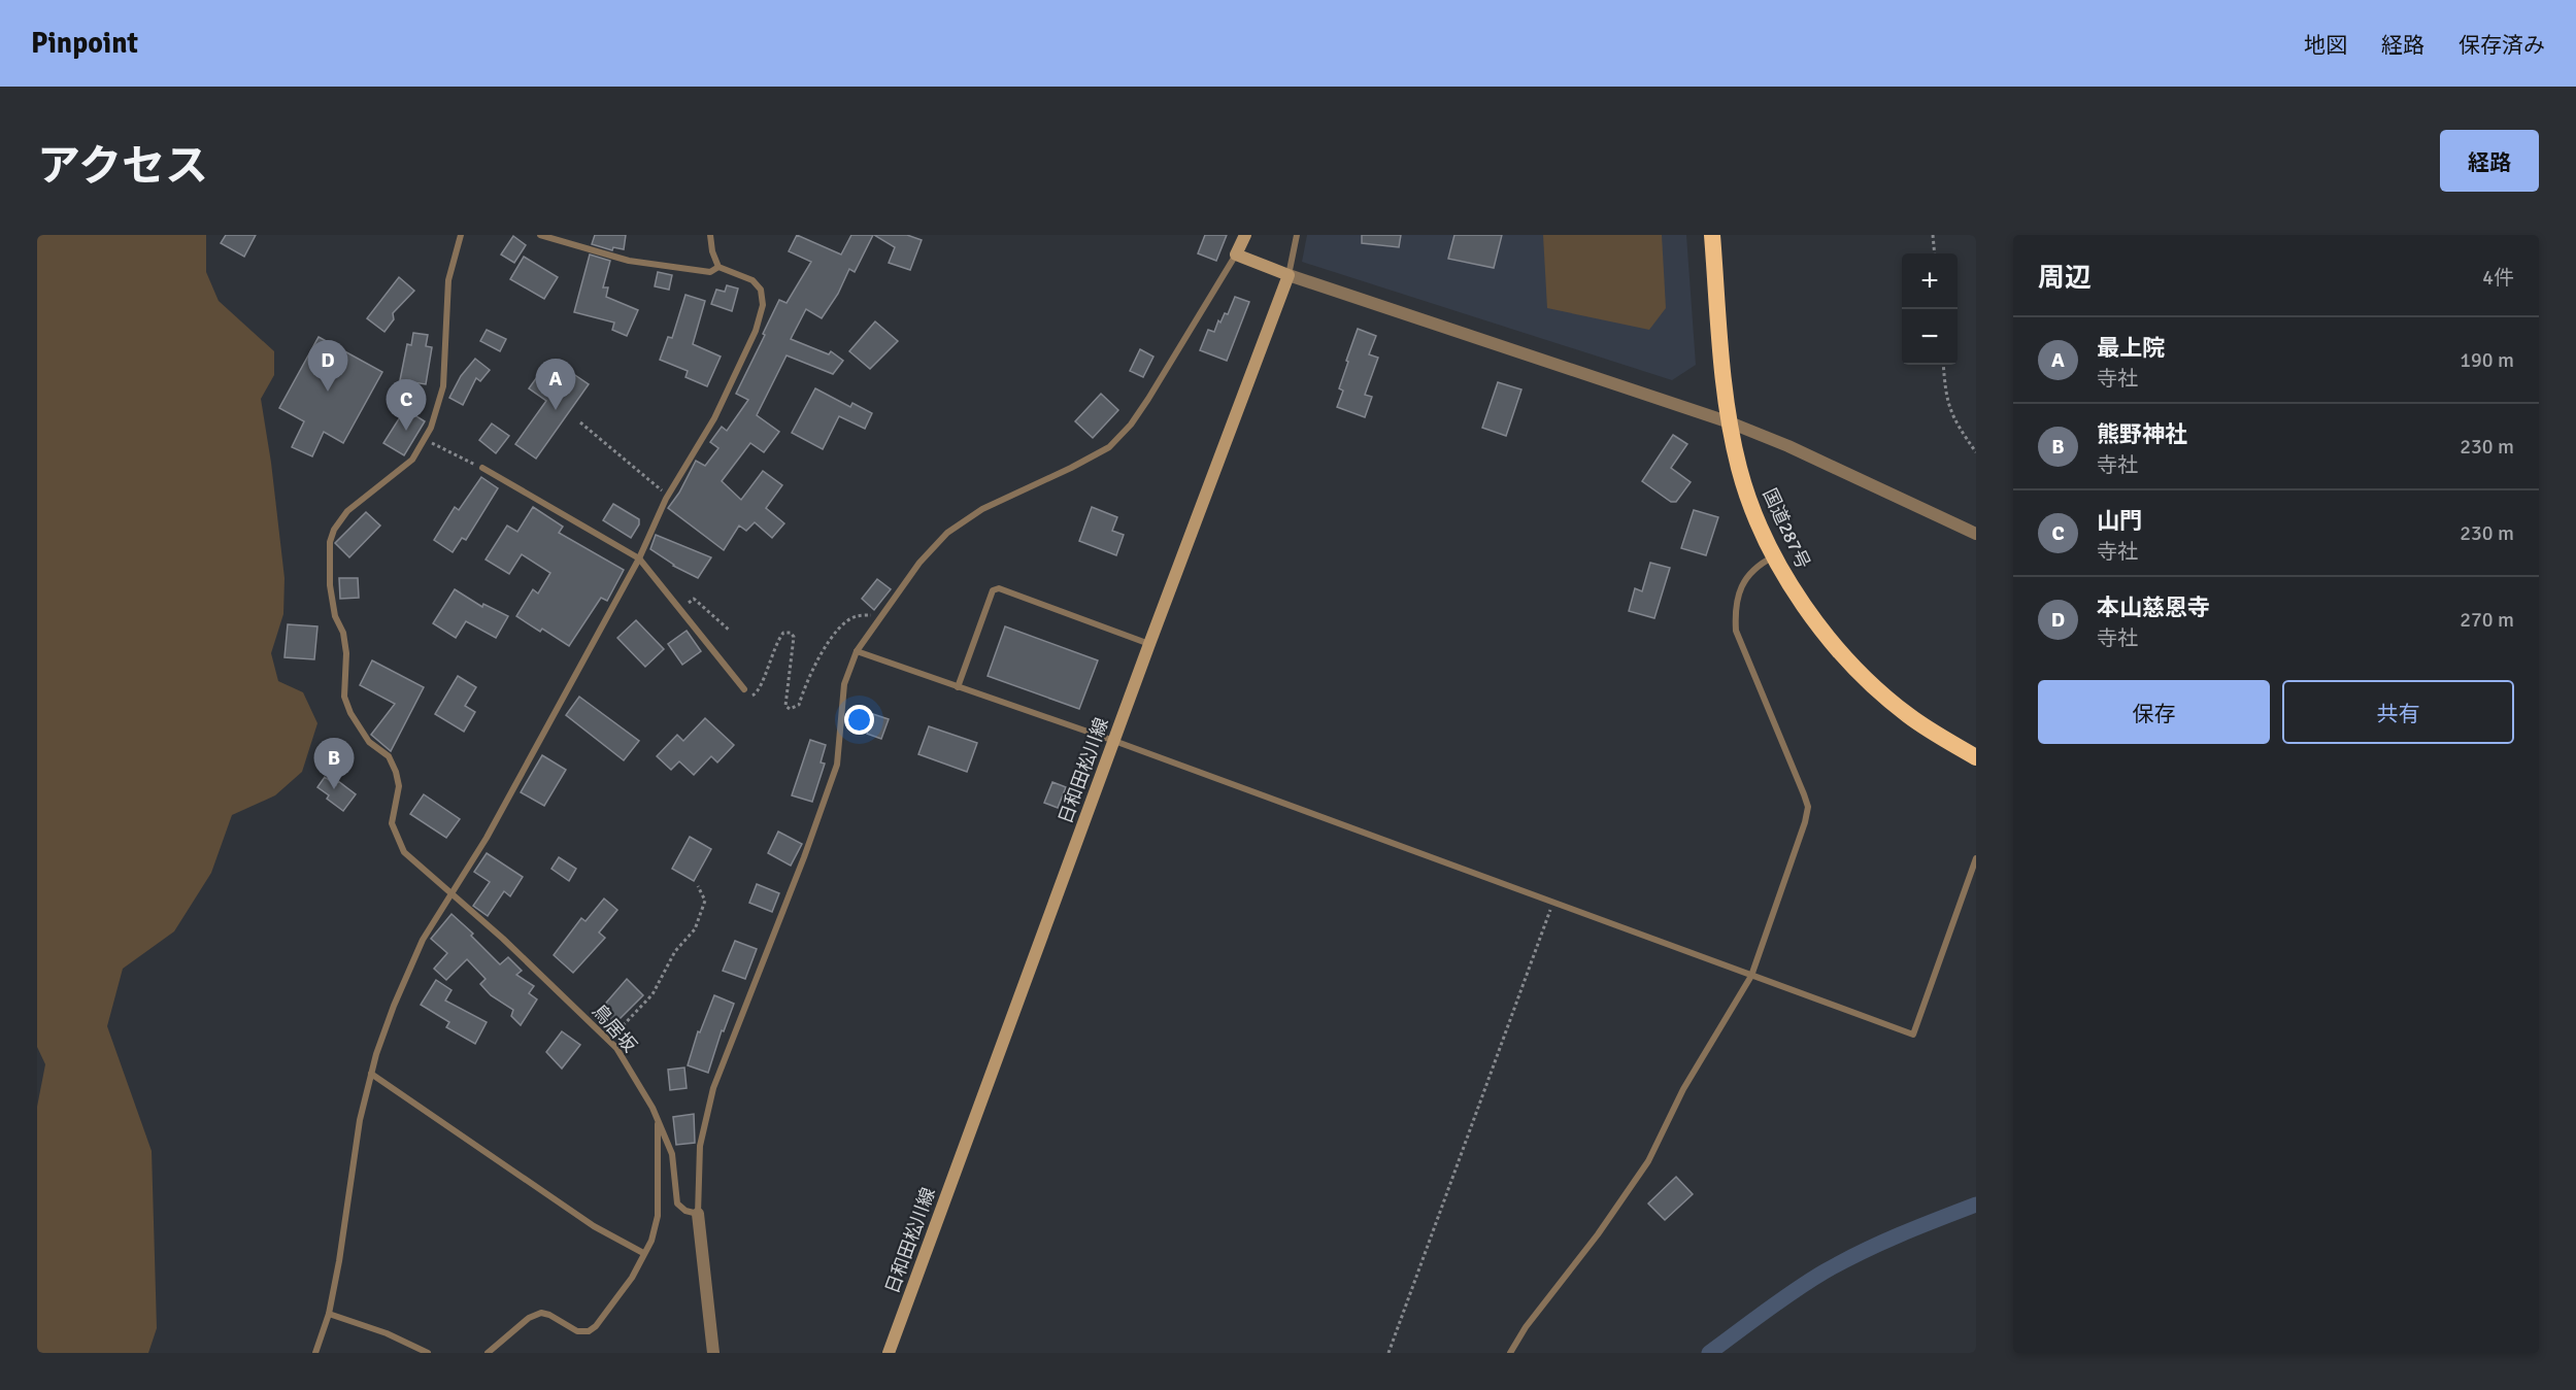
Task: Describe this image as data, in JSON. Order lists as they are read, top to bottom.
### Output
{
  "streets": {
    "highway": ["国道287号"],
    "main road": ["日和田松川線"],
    "lane": ["鳥居坂"]
  },
  "page": {
    "header": "Pinpoint",
    "nav": ["地図", "経路", "保存済み"],
    "title": "アクセス",
    "buttons": [
      "経路",
      ["保存", "共有"]
    ],
    "heading": ["周辺", "4件"],
    "map_buttons": ["+", "−"],
    "list": [
      {
        "mark": "A",
        "name": "最上院",
        "note": "寺社",
        "value": "190 m"
      },
      {
        "mark": "B",
        "name": "熊野神社",
        "note": "寺社",
        "value": "230 m"
      },
      {
        "mark": "C",
        "name": "山門",
        "note": "寺社",
        "value": "230 m"
      },
      {
        "mark": "D",
        "name": "本山慈恩寺",
        "note": "寺社",
        "value": "270 m"
      }
    ],
    "pins": [
      "D",
      "A",
      "C",
      "B"
    ]
  }
}
